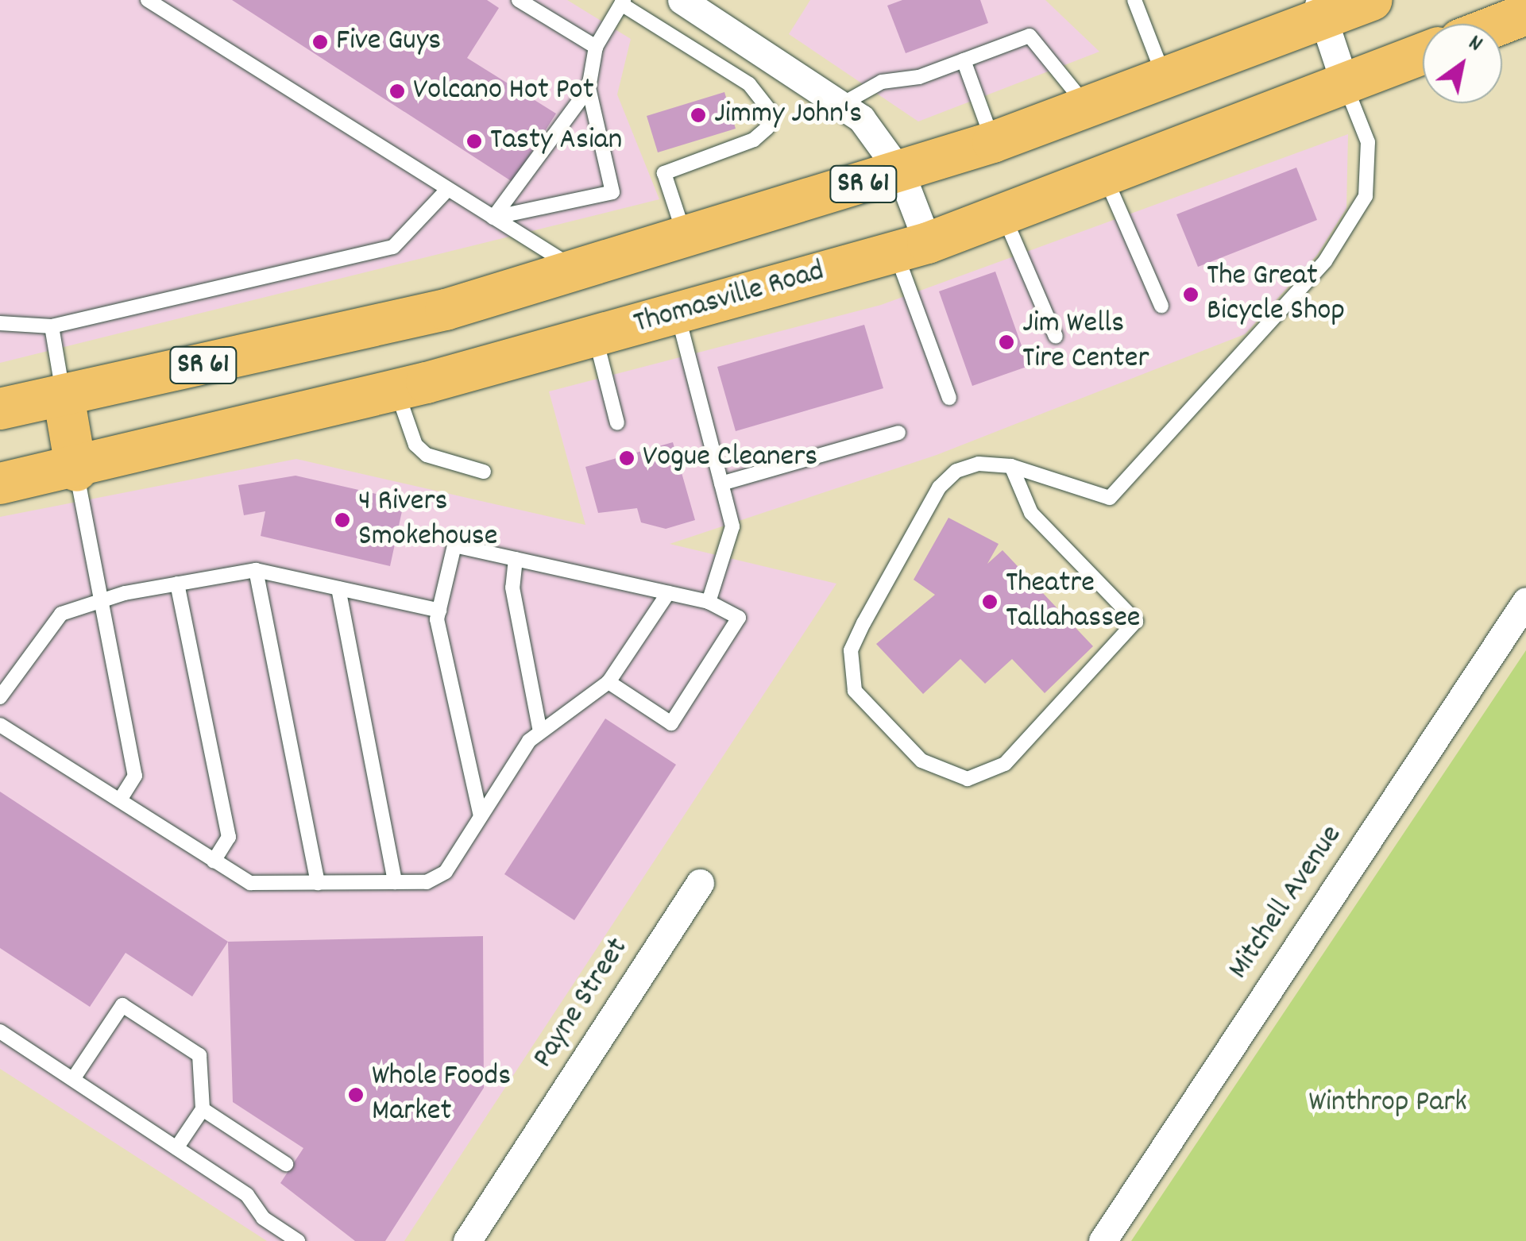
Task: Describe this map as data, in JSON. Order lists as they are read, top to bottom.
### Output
{
  "streets": {
    "main road": ["SR 61", "Thomasville Road"],
    "street": ["Mitchell Avenue", "Payne Street"]
  },
  "parks": ["Winthrop Park"],
  "places": [
    "Five Guys",
    "Volcano Hot Pot",
    "Jimmy John's",
    "Tasty Asian",
    "The Great Bicycle Shop",
    "Jim Wells Tire Center",
    "Vogue Cleaners",
    "4 Rivers Smokehouse",
    "Theatre Tallahassee",
    "Whole Foods Market"
  ],
  "north": "top right"
}
